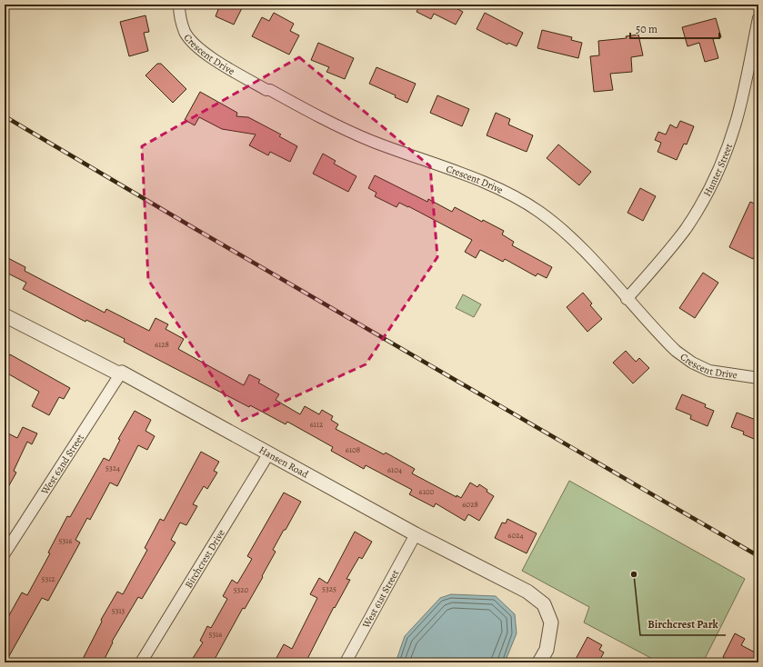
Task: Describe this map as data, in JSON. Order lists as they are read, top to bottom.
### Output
{
  "streets": {
    "street": [
      "Crescent Drive",
      "Hunter Street",
      "Hansen Road",
      "West 62nd Street",
      "Birchcrest Drive",
      "West 61st Street"
    ]
  },
  "crossings": [
    ["Crescent Drive", "Hunter Street"],
    ["Hansen Road", "West 62nd Street"],
    ["Hansen Road", "Birchcrest Drive"],
    ["Hansen Road", "West 61st Street"]
  ],
  "places": ["Birchcrest Park"],
  "house_numbers": [
    "6128",
    "6112",
    "6108",
    "5324",
    "6104",
    "6100",
    "6028",
    "6024",
    "5316",
    "5312",
    "5325",
    "5320",
    "5313",
    "5316"
  ],
  "scale_bar": "50 m"
}
